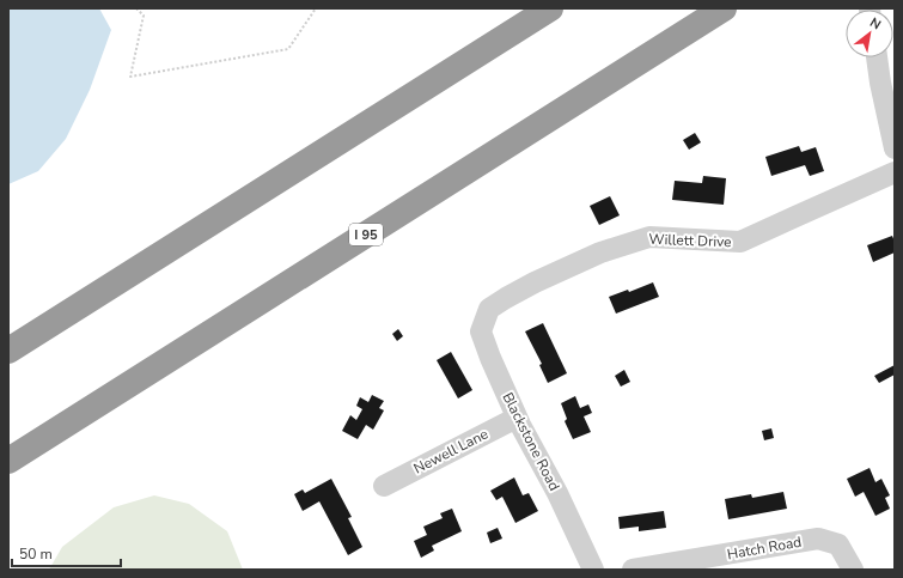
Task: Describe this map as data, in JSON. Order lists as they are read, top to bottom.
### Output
{
  "streets": {
    "highway": ["I 95"],
    "street": [
      "Willett Drive",
      "Blackstone Road",
      "Newell Lane",
      "Hatch Road"
    ]
  },
  "crossings": [
    ["Willett Drive", "Blackstone Road"],
    ["Blackstone Road", "Newell Lane"]
  ],
  "scale_bar": "50 m",
  "north": "top right"
}
